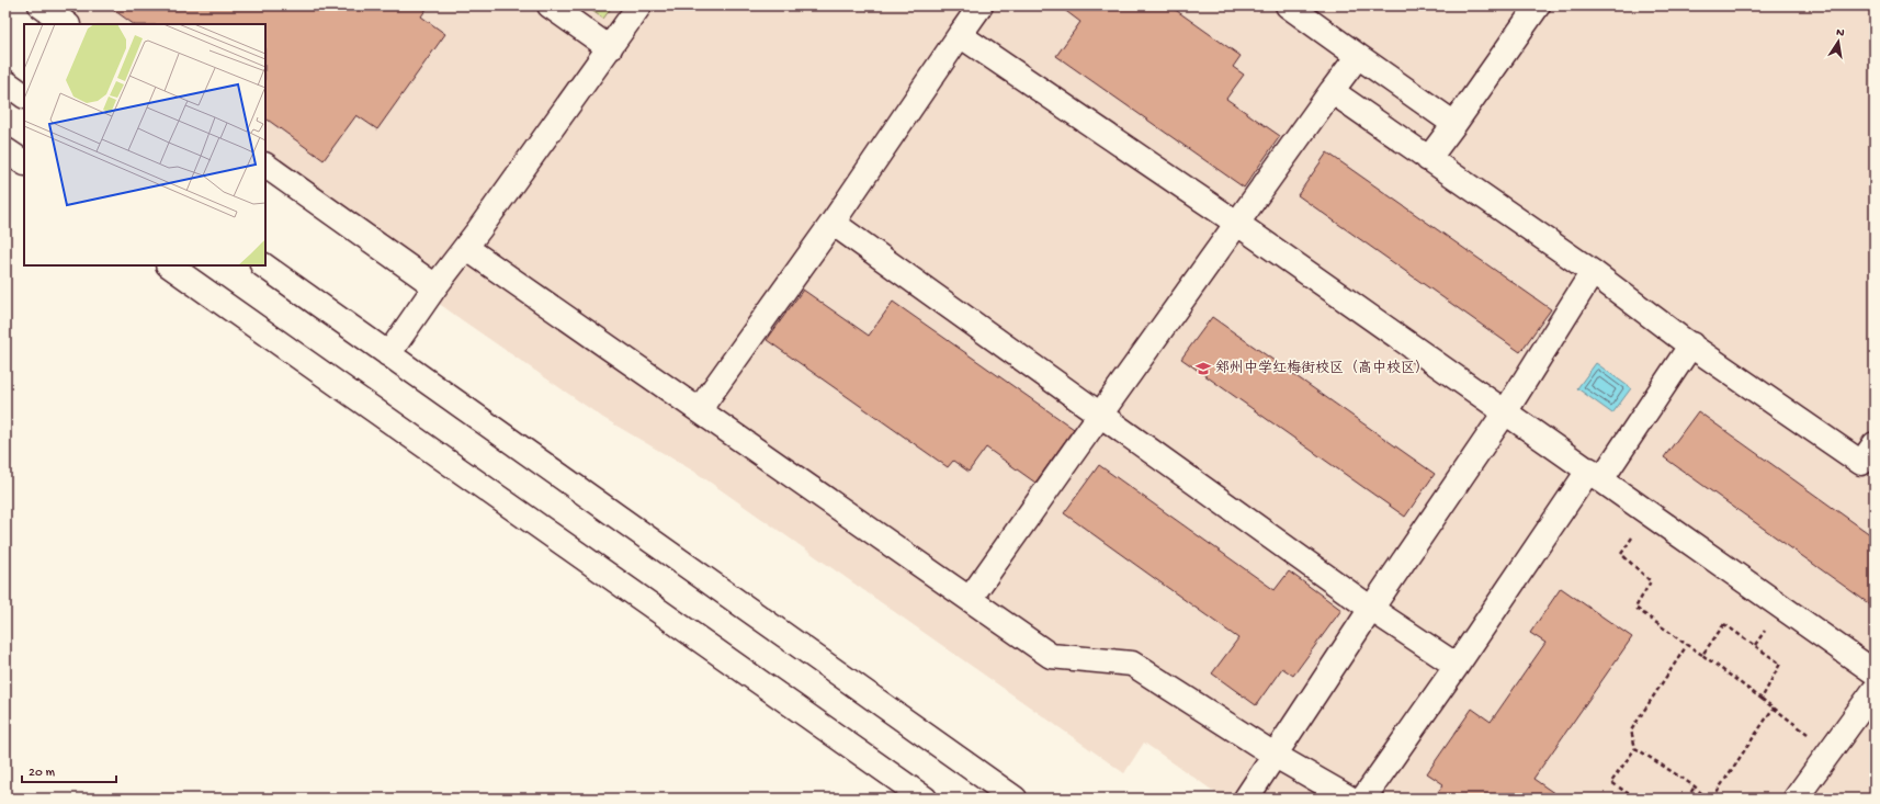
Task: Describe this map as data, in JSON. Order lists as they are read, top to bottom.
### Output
{
  "places": {
    "school or university": ["郑州中学红梅街校区（高中校区）"]
  },
  "scale_bar": "20 m",
  "north": "top"
}
